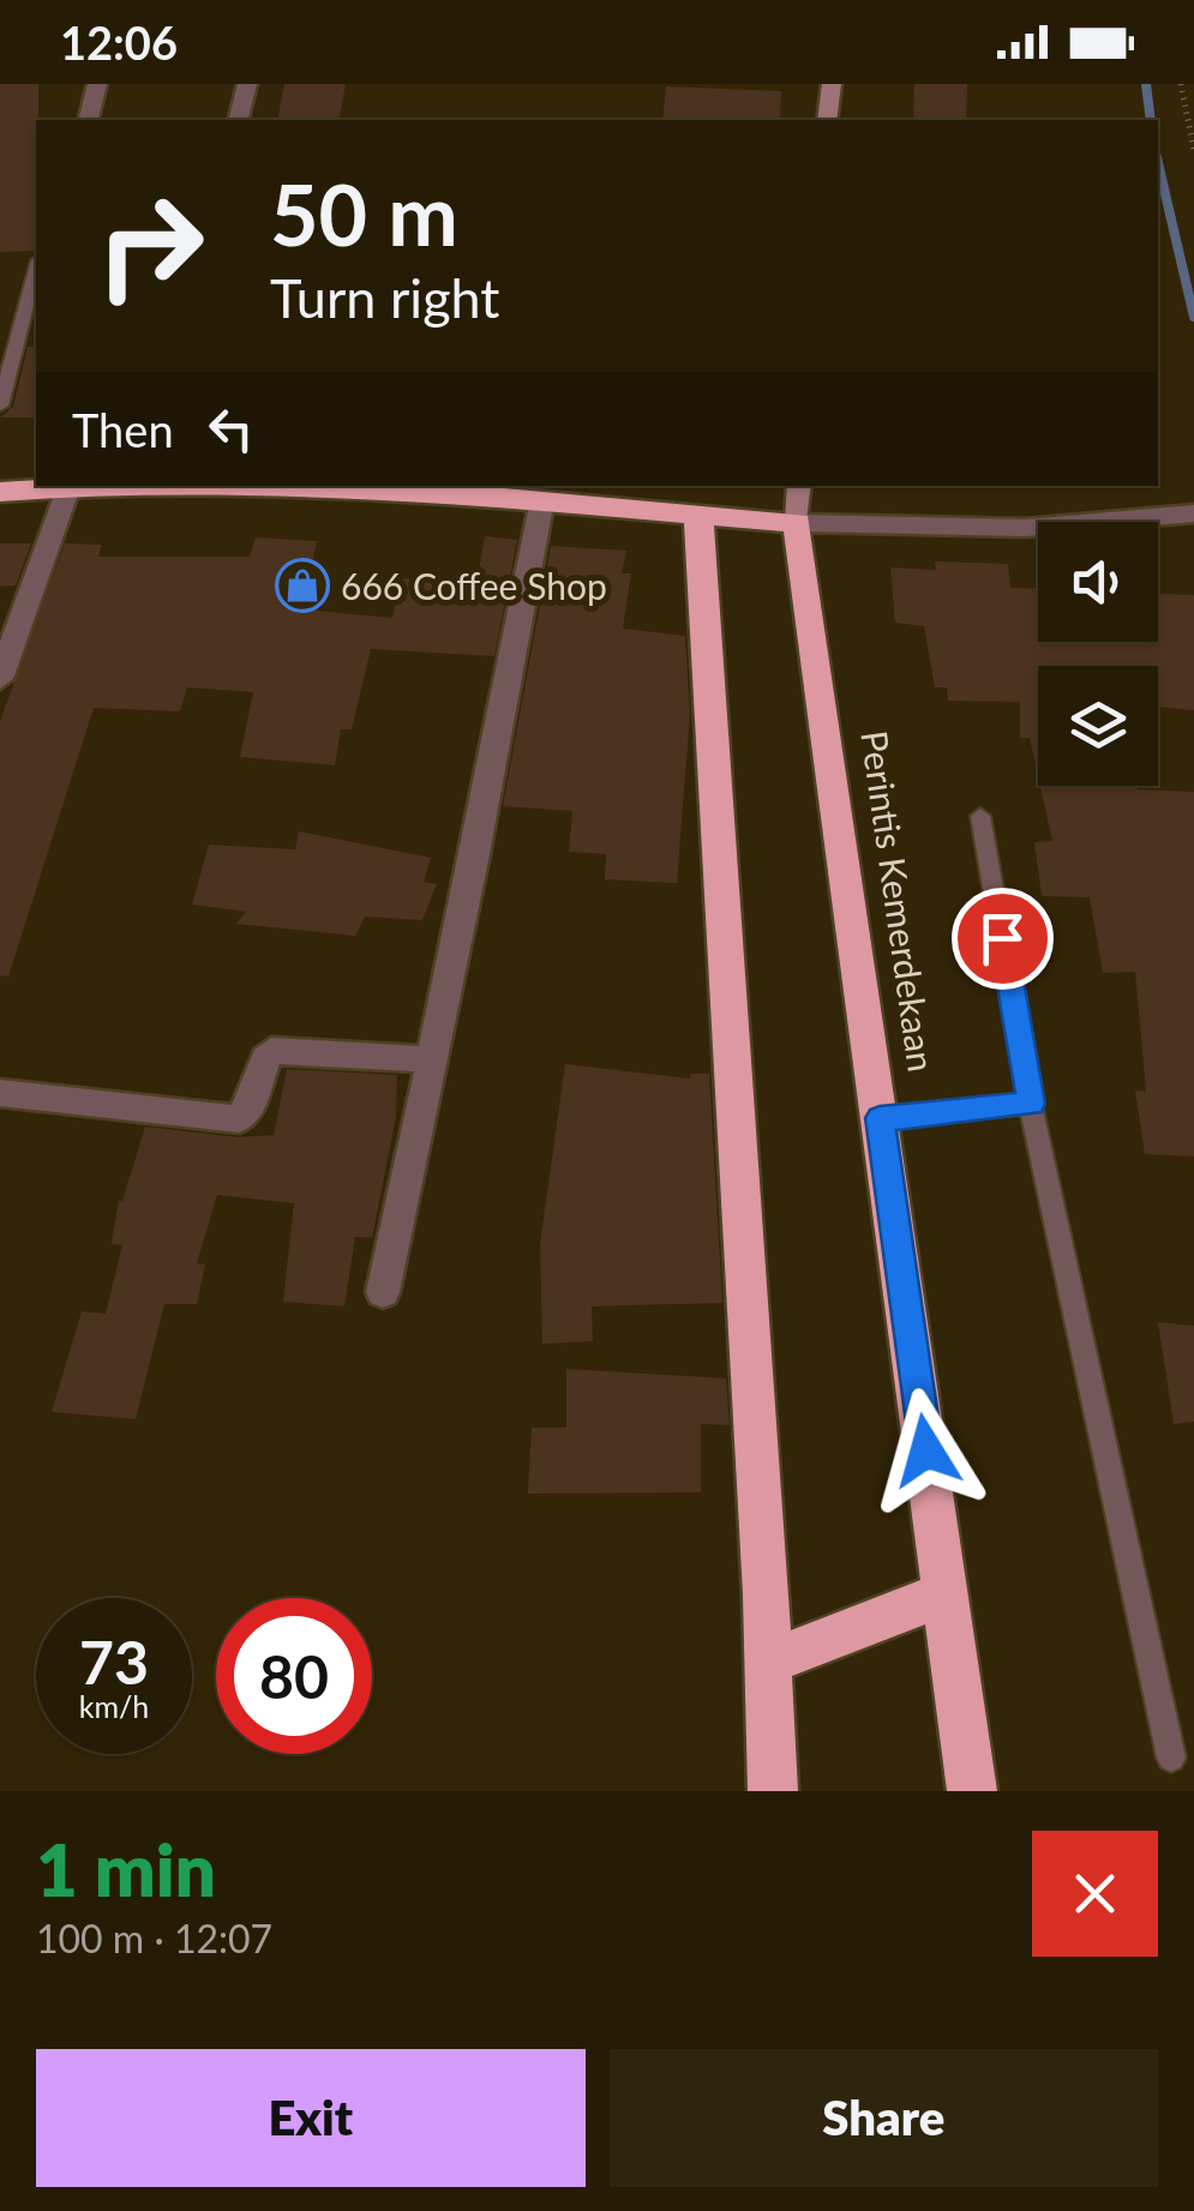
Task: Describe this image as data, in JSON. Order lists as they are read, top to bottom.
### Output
{
  "streets": {
    "highway": ["Perintis Kemerdekaan"]
  },
  "places": {
    "shop": ["666 Coffee Shop"]
  },
  "page": {
    "status": "12:06",
    "turn": ["50 m", "Turn right"],
    "then": "Then",
    "speed": "73 km/h",
    "limit": "80",
    "heading": ["1 min", "100 m · 12:07"],
    "buttons": ["Exit", "Share"]
  }
}
